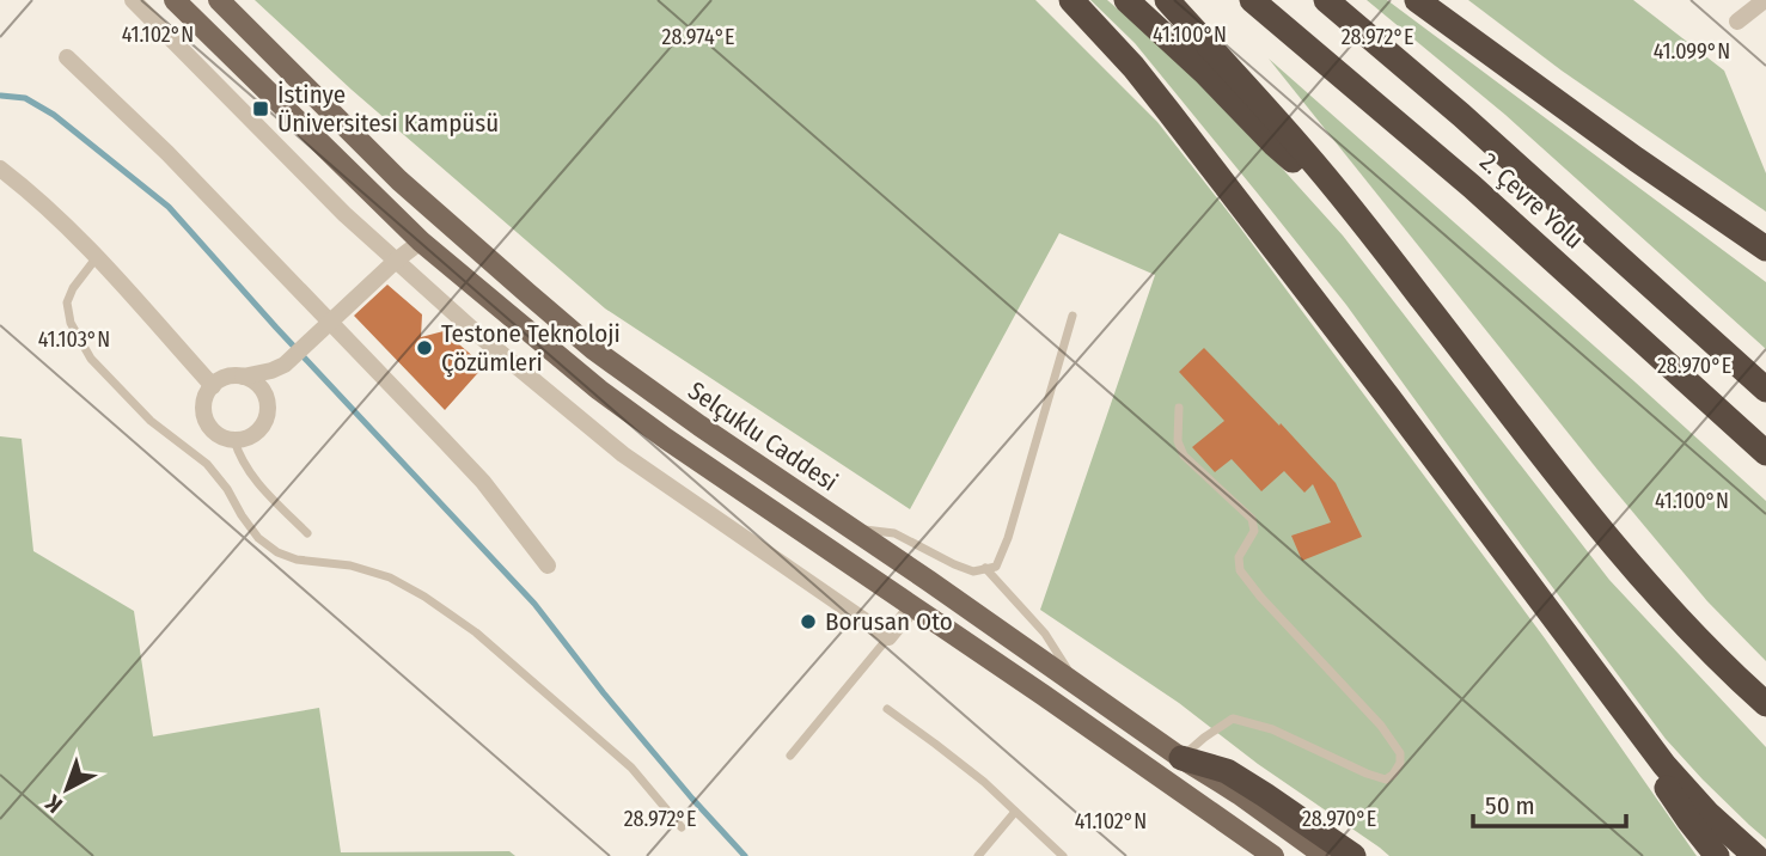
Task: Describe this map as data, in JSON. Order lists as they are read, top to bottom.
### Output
{
  "streets": {
    "highway": ["2. Çevre Yolu"],
    "main road": ["Selçuklu Caddesi"]
  },
  "places": {
    "transit": ["İstinye Üniversitesi Kampüsü"],
    "other": ["Testone Teknoloji Çözümleri", "Borusan Oto"]
  },
  "scale_bar": "50 m",
  "north": "bottom left",
  "coordinates": [
    "41.102°N",
    "41.100°N",
    "28.974°E",
    "28.972°E",
    "41.099°N",
    "41.103°N",
    "28.970°E"
  ]
}
